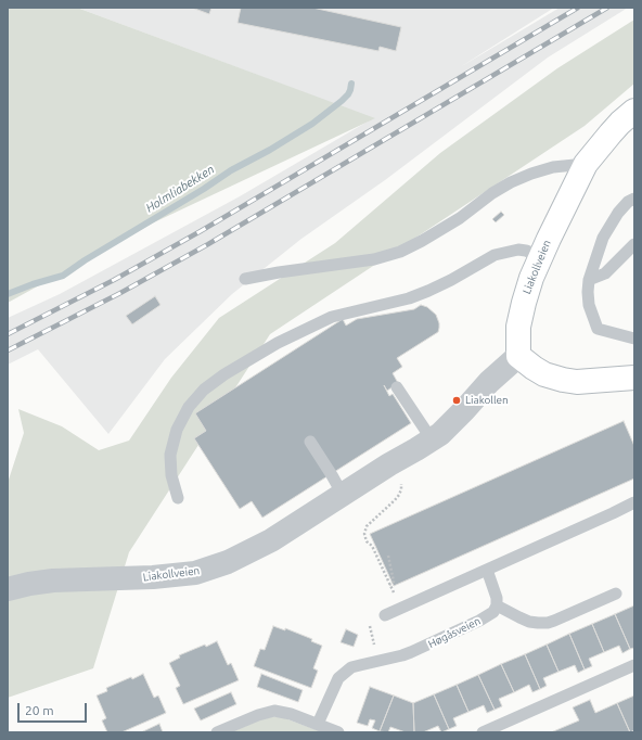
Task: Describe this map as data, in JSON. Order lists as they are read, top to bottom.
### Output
{
  "streets": {
    "street": ["Liakollveien"],
    "lane": ["Høgåsveien"]
  },
  "water": ["Holmliabekken"],
  "places": ["Liakollen"],
  "scale_bar": "20 m"
}
